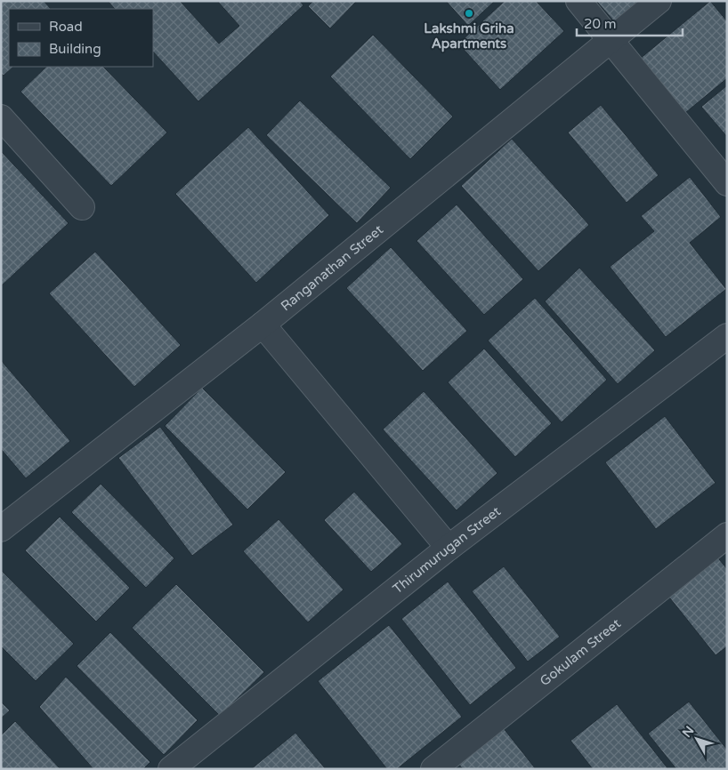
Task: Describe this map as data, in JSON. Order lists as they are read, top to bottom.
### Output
{
  "streets": {
    "street": ["Ranganathan Street", "Thirumurugan Street", "Gokulam Street"]
  },
  "places": ["Lakshmi Griha Apartments"],
  "legend": ["Road", "Building"],
  "scale_bar": "20 m",
  "north": "top left"
}
